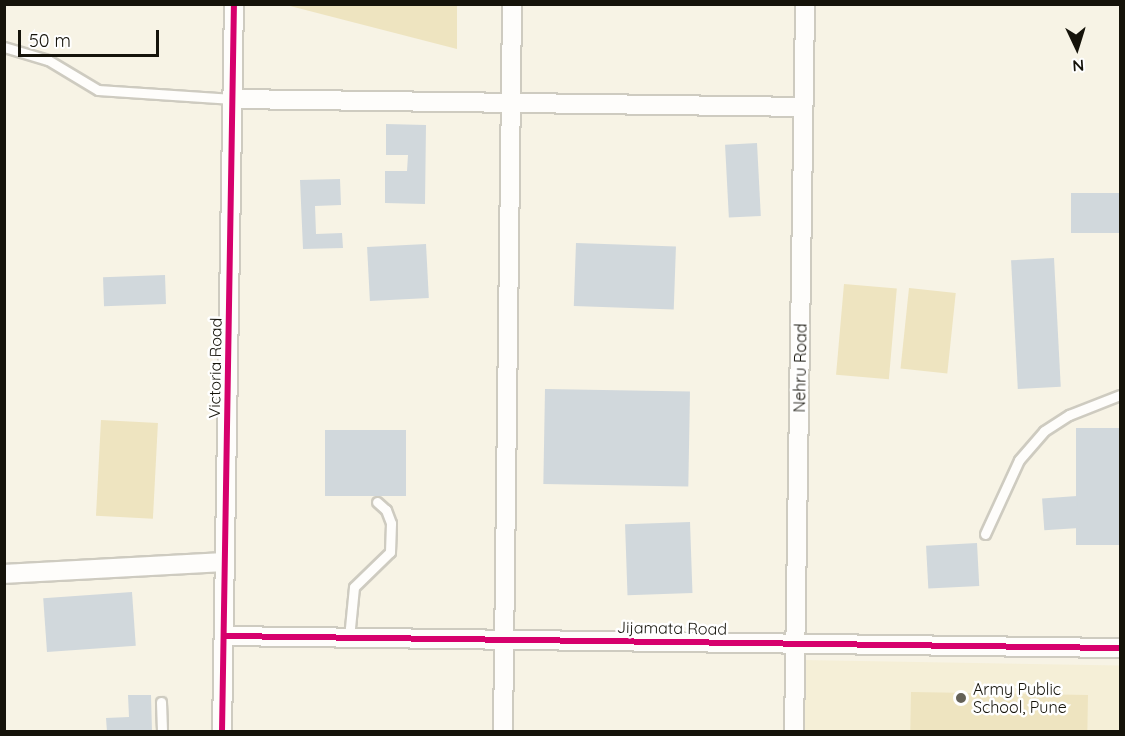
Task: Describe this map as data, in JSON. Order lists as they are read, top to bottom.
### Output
{
  "streets": {
    "street": ["Victoria Road", "Nehru Road", "Jijamata Road"]
  },
  "crossings": [
    ["Victoria Road", "Jijamata Road"],
    ["Nehru Road", "Jijamata Road"]
  ],
  "places": ["Army Public School, Pune"],
  "scale_bar": "50 m",
  "north": "bottom"
}
